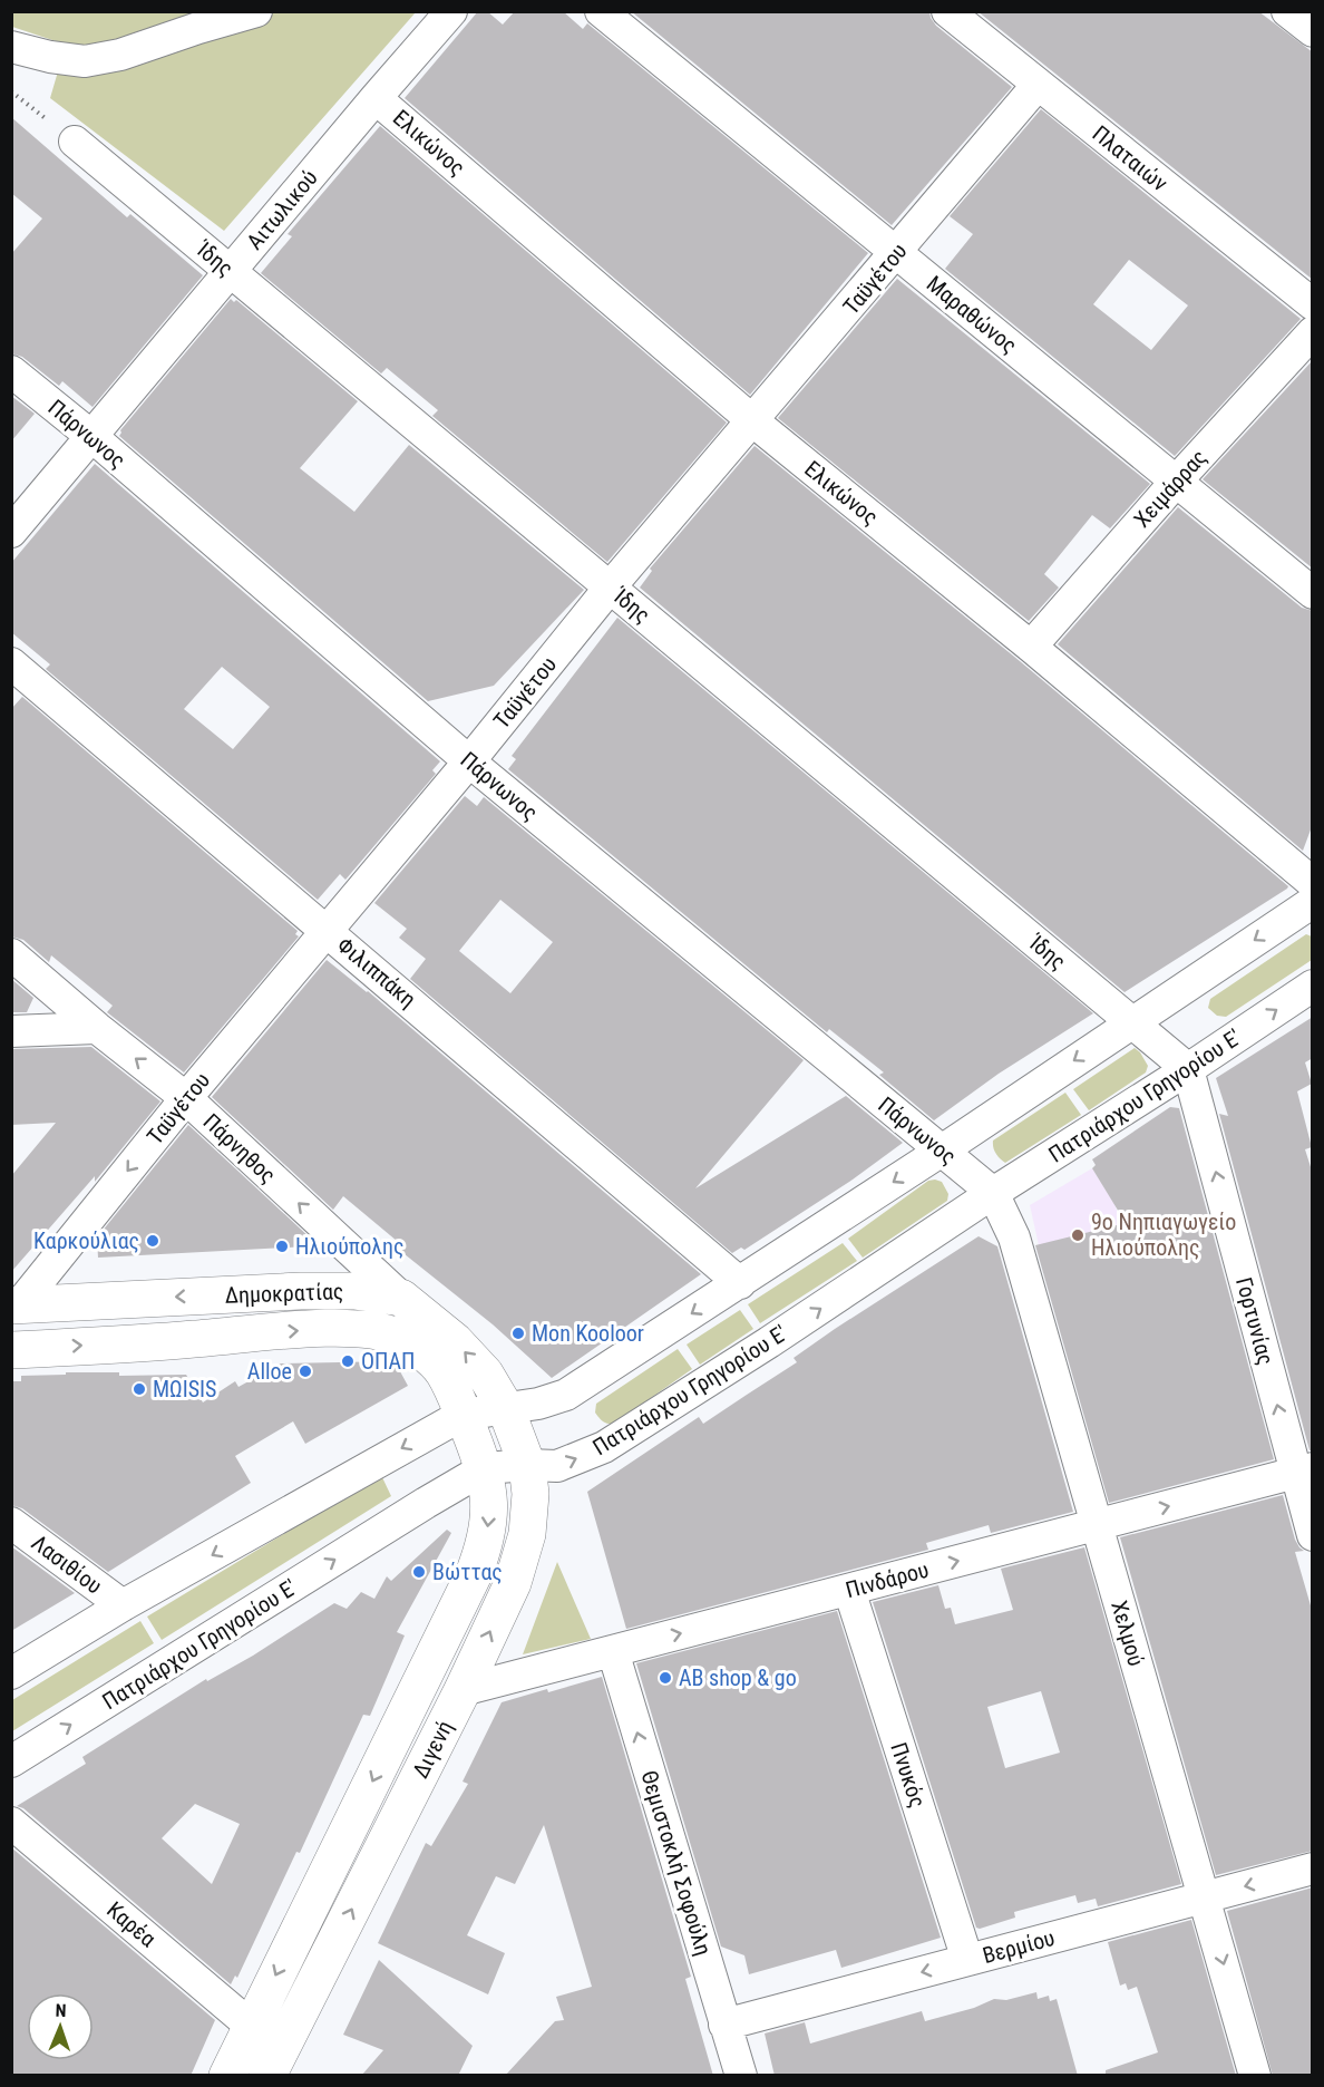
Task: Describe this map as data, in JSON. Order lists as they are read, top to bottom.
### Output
{
  "streets": {
    "street": [
      "Ελικώνος",
      "Πλαταιών",
      "Αιτωλικού",
      "Ίδης",
      "Ταϋγέτου",
      "Μαραθώνος",
      "Πάρνωνος",
      "Χειμάρρας",
      "Φιλιππάκη",
      "Πατριάρχου Γρηγορίου Ε'",
      "Πάρνηθος",
      "Δημοκρατίας",
      "Γορτυνίας",
      "Λασιθίου",
      "Πινδάρου",
      "Χελμού",
      "Διγενή",
      "Πνυκός",
      "Θεμιστοκλή Σοφούλη",
      "Καρέα",
      "Βερμίου"
    ]
  },
  "crossings": [
    ["Ελικώνος", "Αιτωλικού"],
    ["Ελικώνος", "Ταϋγέτου"],
    ["Ελικώνος", "Χειμάρρας"],
    ["Πλαταιών", "Ταϋγέτου"],
    ["Αιτωλικού", "Ίδης"],
    ["Αιτωλικού", "Πάρνωνος"],
    ["Ίδης", "Ταϋγέτου"],
    ["Ίδης", "Πατριάρχου Γρηγορίου Ε'"],
    ["Ίδης", "Γορτυνίας"],
    ["Ταϋγέτου", "Μαραθώνος"],
    ["Ταϋγέτου", "Πάρνωνος"],
    ["Ταϋγέτου", "Φιλιππάκη"],
    ["Ταϋγέτου", "Πάρνηθος"],
    ["Ταϋγέτου", "Δημοκρατίας"],
    ["Μαραθώνος", "Χειμάρρας"],
    ["Πάρνωνος", "Πατριάρχου Γρηγορίου Ε'"],
    ["Πάρνωνος", "Χελμού"],
    ["Πατριάρχου Γρηγορίου Ε'", "Γορτυνίας"],
    ["Πατριάρχου Γρηγορίου Ε'", "Χελμού"],
    ["Πατριάρχου Γρηγορίου Ε'", "Διγενή"],
    ["Πάρνηθος", "Δημοκρατίας"],
    ["Δημοκρατίας", "Διγενή"],
    ["Γορτυνίας", "Πινδάρου"],
    ["Πινδάρου", "Χελμού"],
    ["Πινδάρου", "Διγενή"],
    ["Πινδάρου", "Πνυκός"],
    ["Πινδάρου", "Θεμιστοκλή Σοφούλη"],
    ["Χελμού", "Βερμίου"],
    ["Διγενή", "Καρέα"],
    ["Πνυκός", "Βερμίου"],
    ["Θεμιστοκλή Σοφούλη", "Βερμίου"]
  ],
  "one_way": [
    "Πάρνηθος",
    "Γορτυνίας",
    "Πινδάρου",
    "Θεμιστοκλή Σοφούλη",
    "Βερμίου"
  ],
  "places": [
    "9ο Νηπιαγωγείο Ηλιούπολης",
    "Καρκούλιας",
    "Ηλιούπολης",
    "Mon Kooloor",
    "ΟΠΑΠ",
    "Alloe",
    "ΜΩISIS",
    "Βώττας",
    "ΑΒ shop & go"
  ],
  "north": "top"
}
